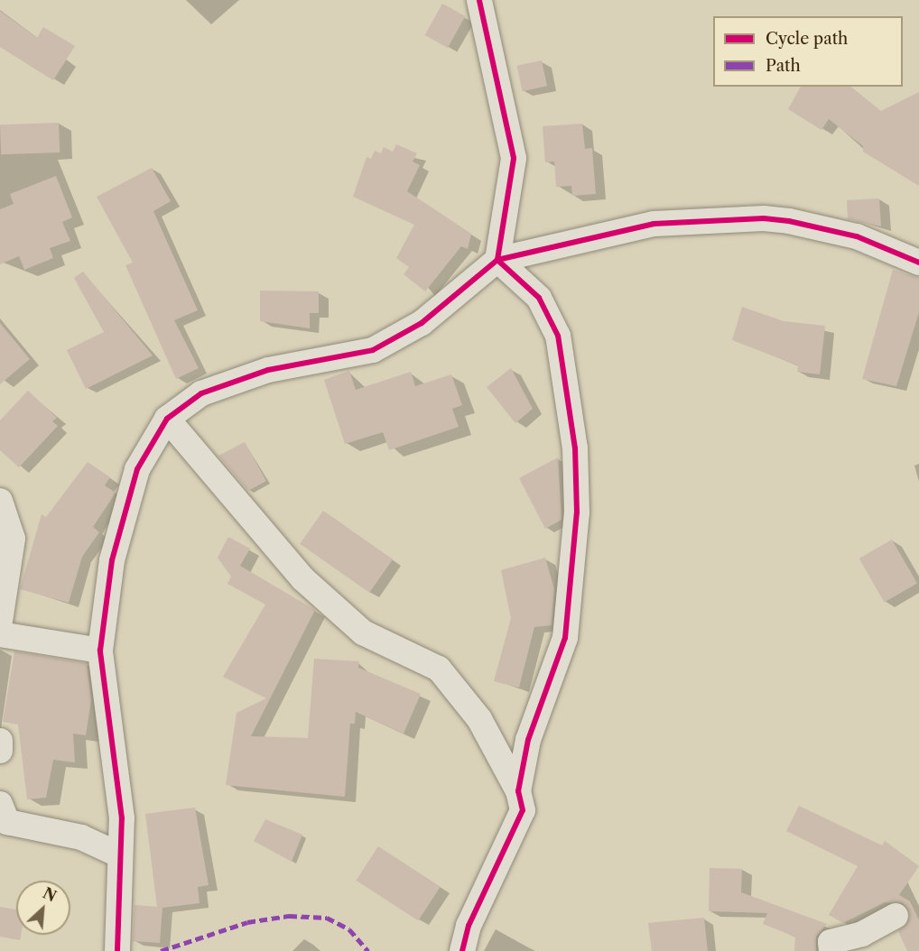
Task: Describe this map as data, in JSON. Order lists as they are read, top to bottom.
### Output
{
  "legend": ["Cycle path", "Path"],
  "north": "top right"
}
